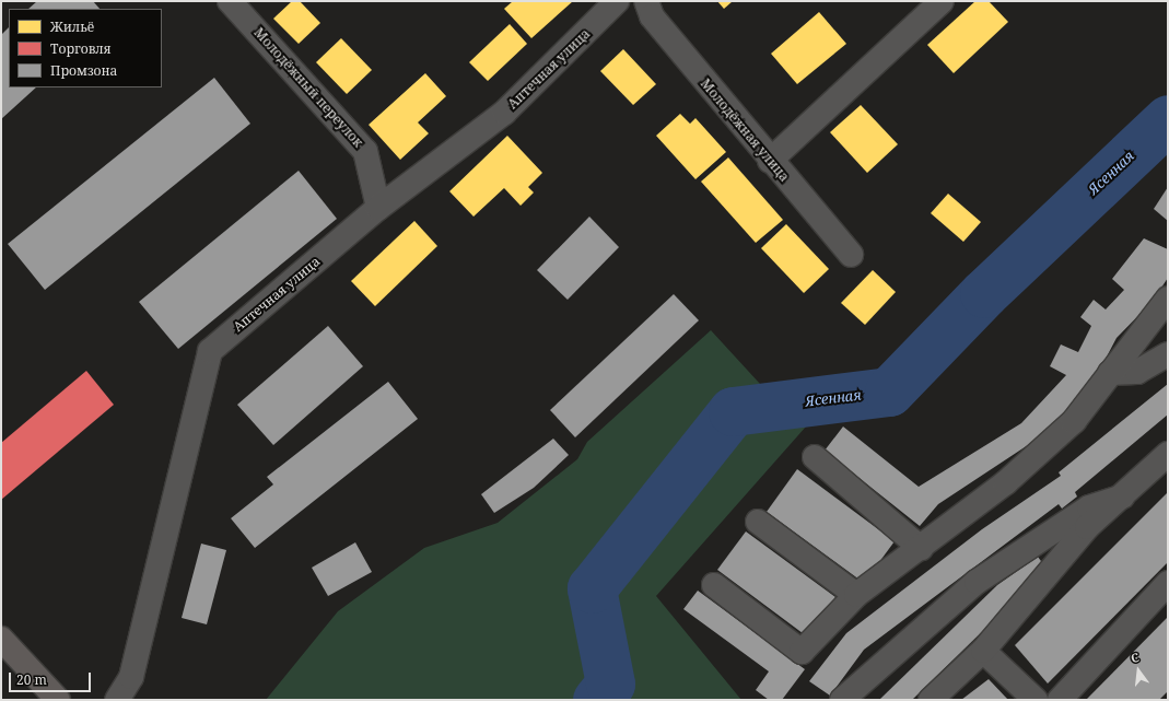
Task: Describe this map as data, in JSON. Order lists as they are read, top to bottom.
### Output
{
  "streets": {
    "street": ["Аптечная улица", "Молодёжный переулок", "Молодёжная улица"]
  },
  "crossings": [
    ["Аптечная улица", "Молодёжный переулок"]
  ],
  "water": ["Ясенная"],
  "legend": ["Жильё", "Торговля", "Промзона"],
  "scale_bar": "20 m",
  "north": "top"
}
